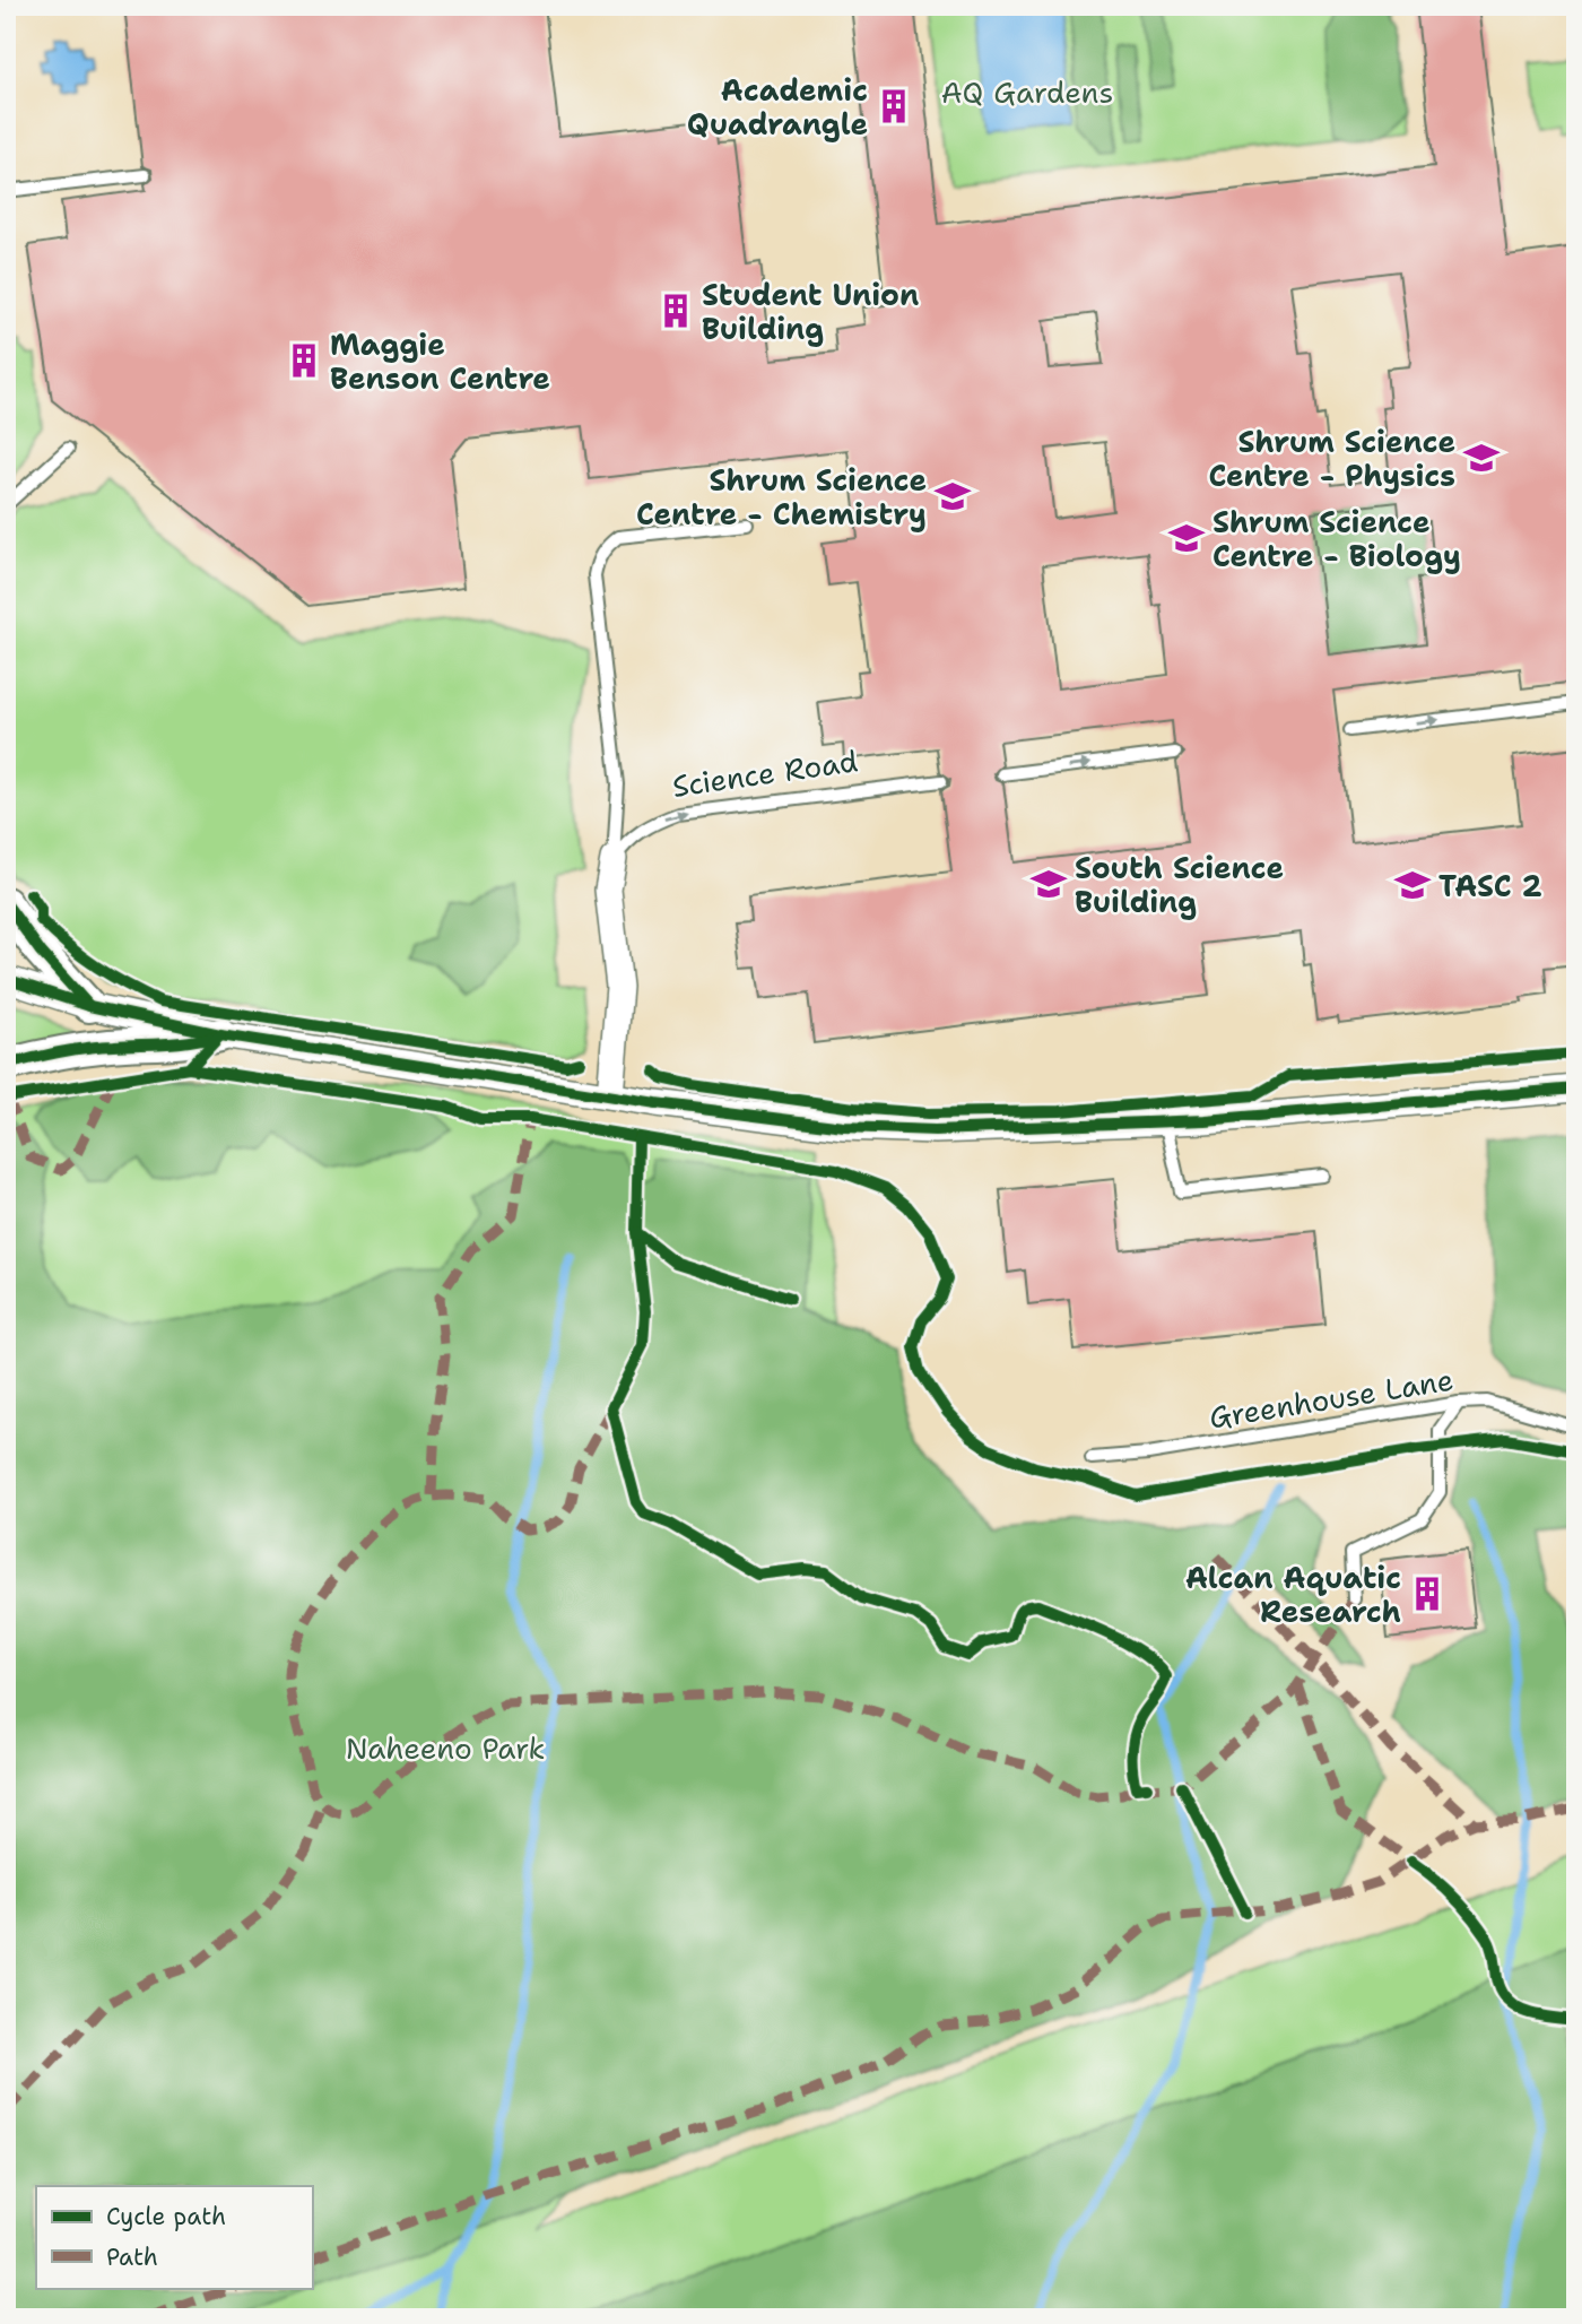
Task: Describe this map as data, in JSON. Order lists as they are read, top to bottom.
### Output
{
  "streets": {
    "lane": ["Science Road", "Greenhouse Lane"]
  },
  "one_way": ["Science Road"],
  "parks": ["AQ Gardens", "Naheeno Park"],
  "places": {
    "building": [
      "Academic Quadrangle",
      "Student Union Building",
      "Maggie Benson Centre",
      "Alcan Aquatic Research"
    ],
    "school or university": [
      "Shrum Science Centre - Physics",
      "Shrum Science Centre - Chemistry",
      "Shrum Science Centre - Biology",
      "South Science Building",
      "TASC 2"
    ]
  },
  "legend": ["Cycle path", "Path"]
}
